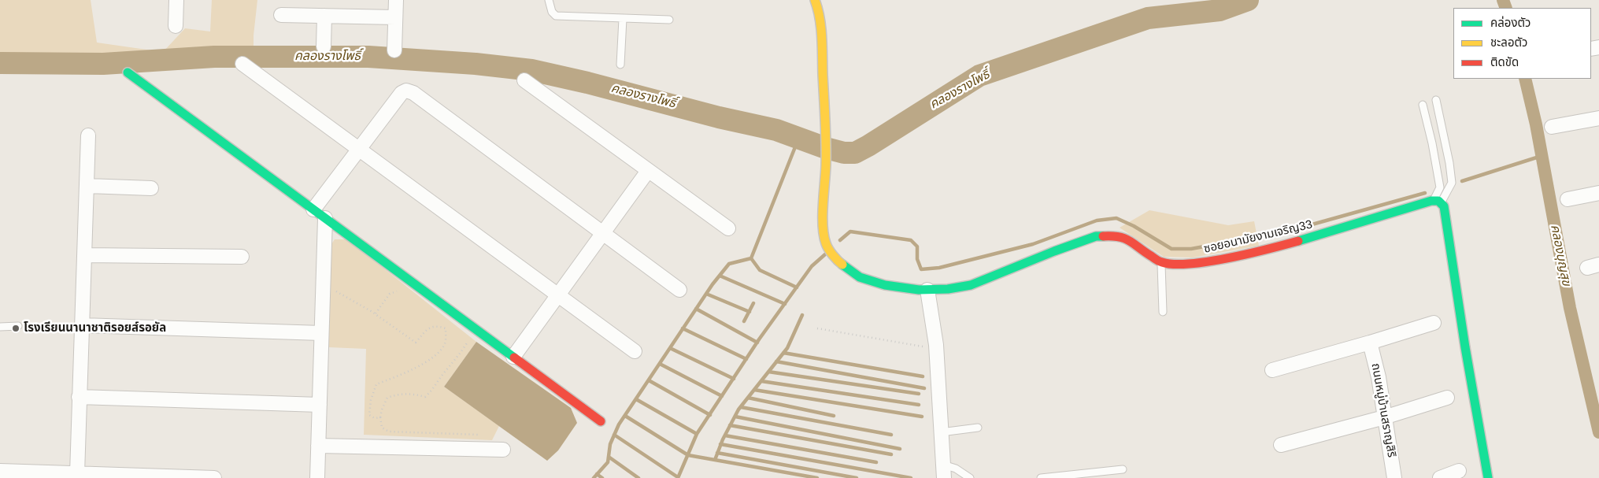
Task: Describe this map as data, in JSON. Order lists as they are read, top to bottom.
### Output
{
  "streets": {
    "street": ["ซอยอนามัยงามเจริญ33", "ถนนหมู่บ้านสราญสิริ"]
  },
  "water": ["คลองรางโพธิ์", "คลองบุญสุข"],
  "places": ["โรงเรียนนานาชาติรอยส์รอยัล"],
  "legend": ["คล่องตัว", "ชะลอตัว", "ติดขัด"]
}
